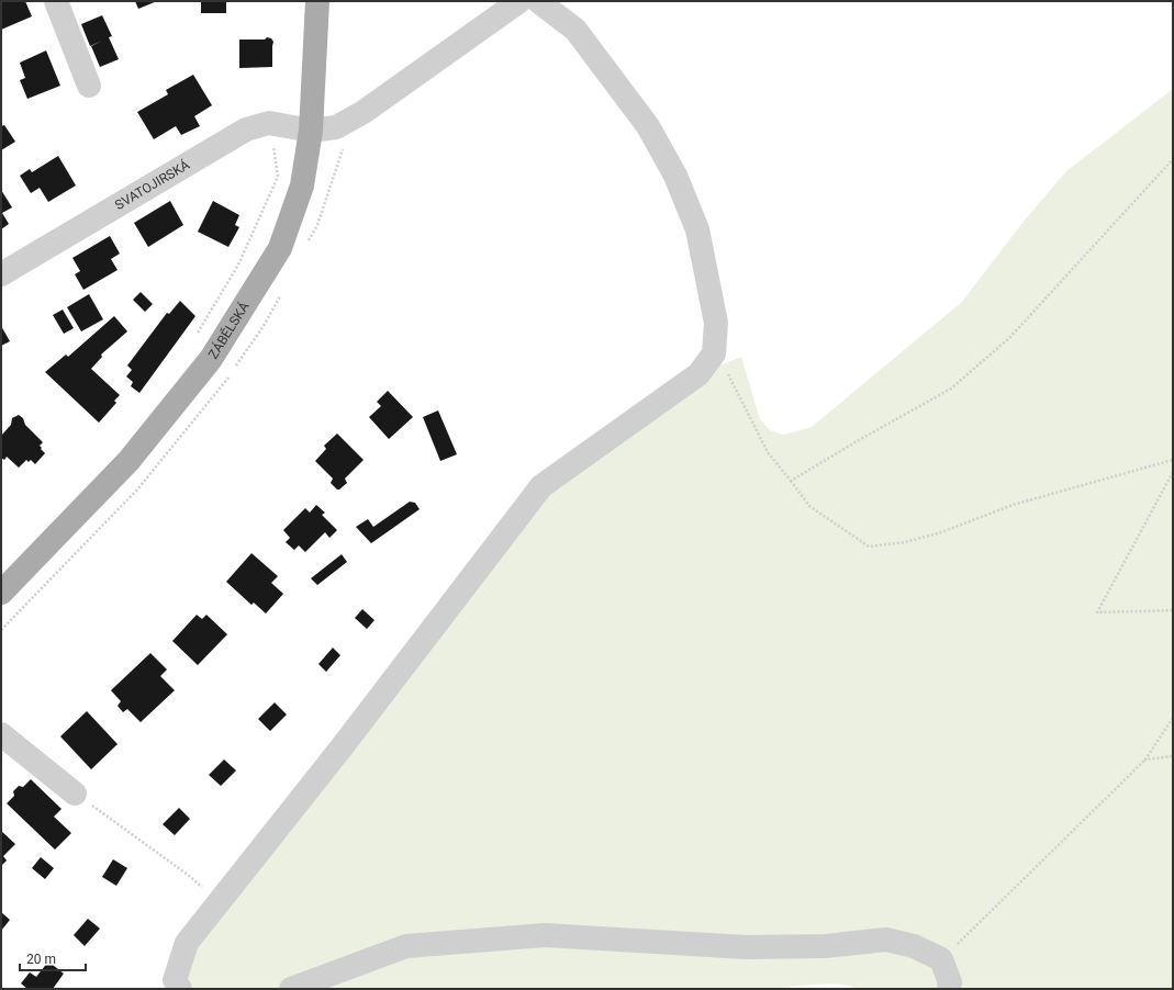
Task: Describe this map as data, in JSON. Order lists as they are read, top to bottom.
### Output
{
  "streets": {
    "main road": ["ZÁBĚLSKÁ"],
    "street": ["SVATOJIRSKÁ"]
  },
  "crossings": [
    ["SVATOJIRSKÁ", "ZÁBĚLSKÁ"]
  ],
  "scale_bar": "20 m"
}
